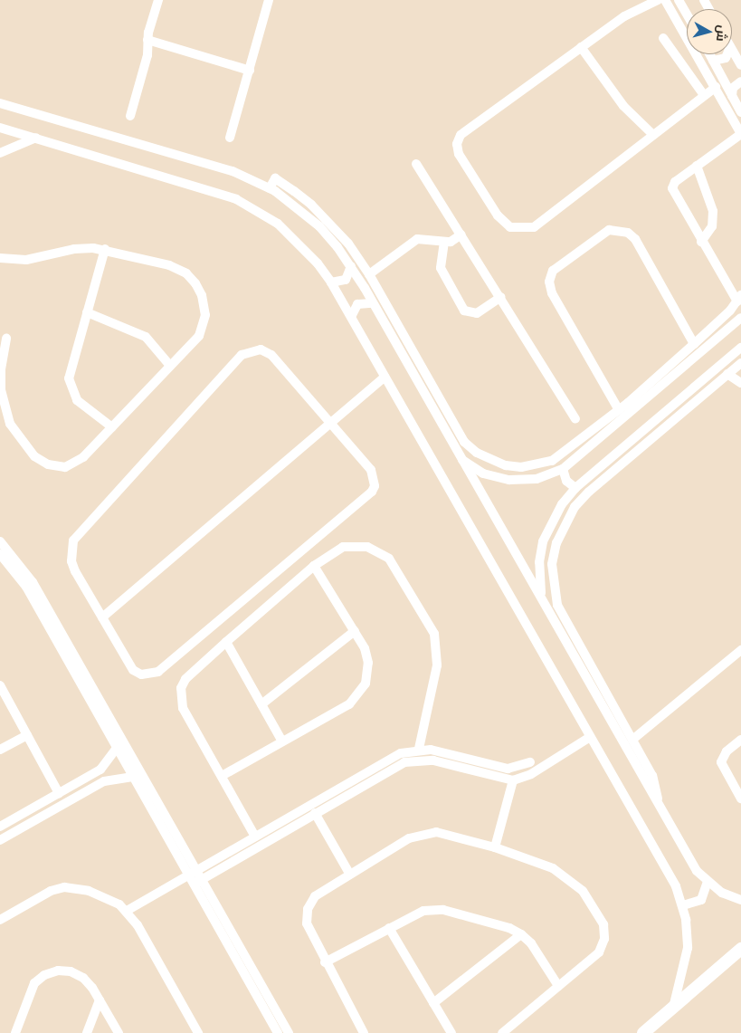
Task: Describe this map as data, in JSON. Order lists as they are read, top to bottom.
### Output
{
  "north": "right"
}
